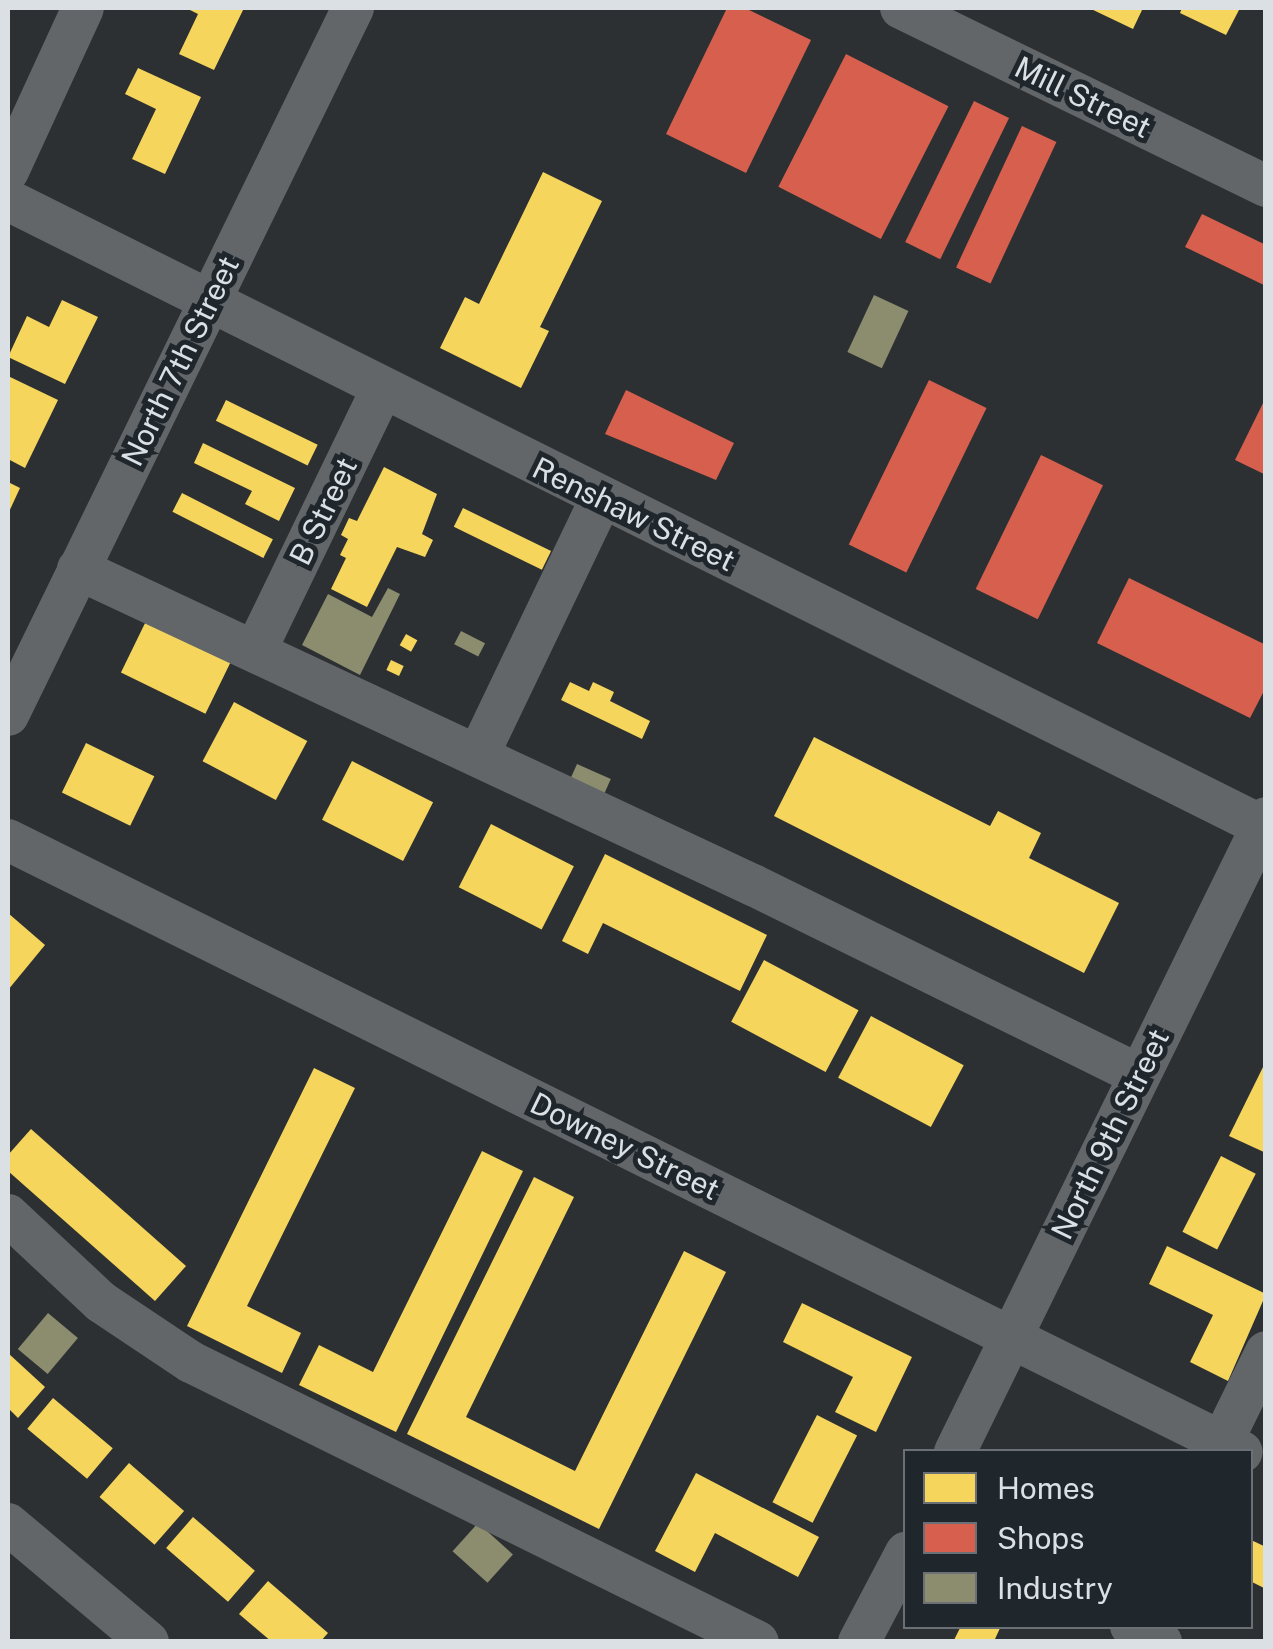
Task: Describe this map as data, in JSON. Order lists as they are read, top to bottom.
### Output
{
  "streets": {
    "street": [
      "Mill Street",
      "North 7th Street",
      "B Street",
      "Renshaw Street",
      "North 9th Street",
      "Downey Street"
    ]
  },
  "crossings": [
    ["North 7th Street", "Renshaw Street"],
    ["B Street", "Renshaw Street"],
    ["Renshaw Street", "North 9th Street"],
    ["North 9th Street", "Downey Street"]
  ],
  "legend": ["Homes", "Shops", "Industry"]
}
